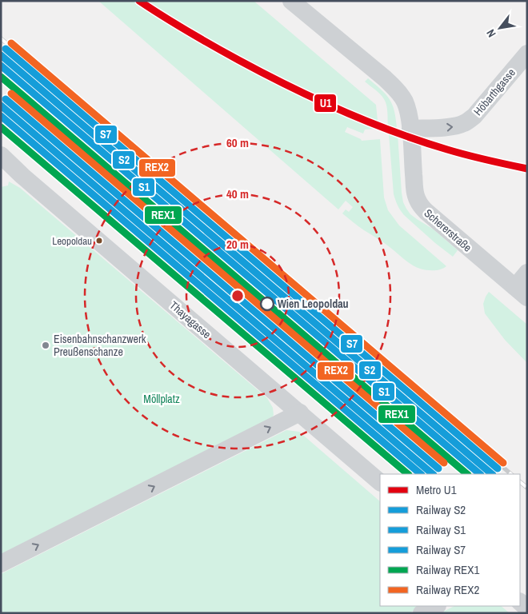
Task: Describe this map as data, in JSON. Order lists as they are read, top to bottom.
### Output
{
  "streets": {
    "street": ["Höbarthgasse", "Schererstraße", "Thayagasse"]
  },
  "crossings": [
    ["Höbarthgasse", "Schererstraße"]
  ],
  "one_way": ["Höbarthgasse"],
  "parks": ["Möllplatz"],
  "places": ["Leopoldau", "Wien Leopoldau", "Eisenbahnschanzwerk Preußenschanze"],
  "lines": [
    "metro line U1",
    "rail line REX2",
    "rail line S7",
    "rail line S2",
    "rail line S1",
    "rail line REX1"
  ],
  "legend": [
    "Metro U1",
    "Railway S2",
    "Railway S1",
    "Railway S7",
    "Railway REX1",
    "Railway REX2"
  ],
  "north": "bottom left",
  "rings": ["60 m", "40 m", "20 m"]
}
